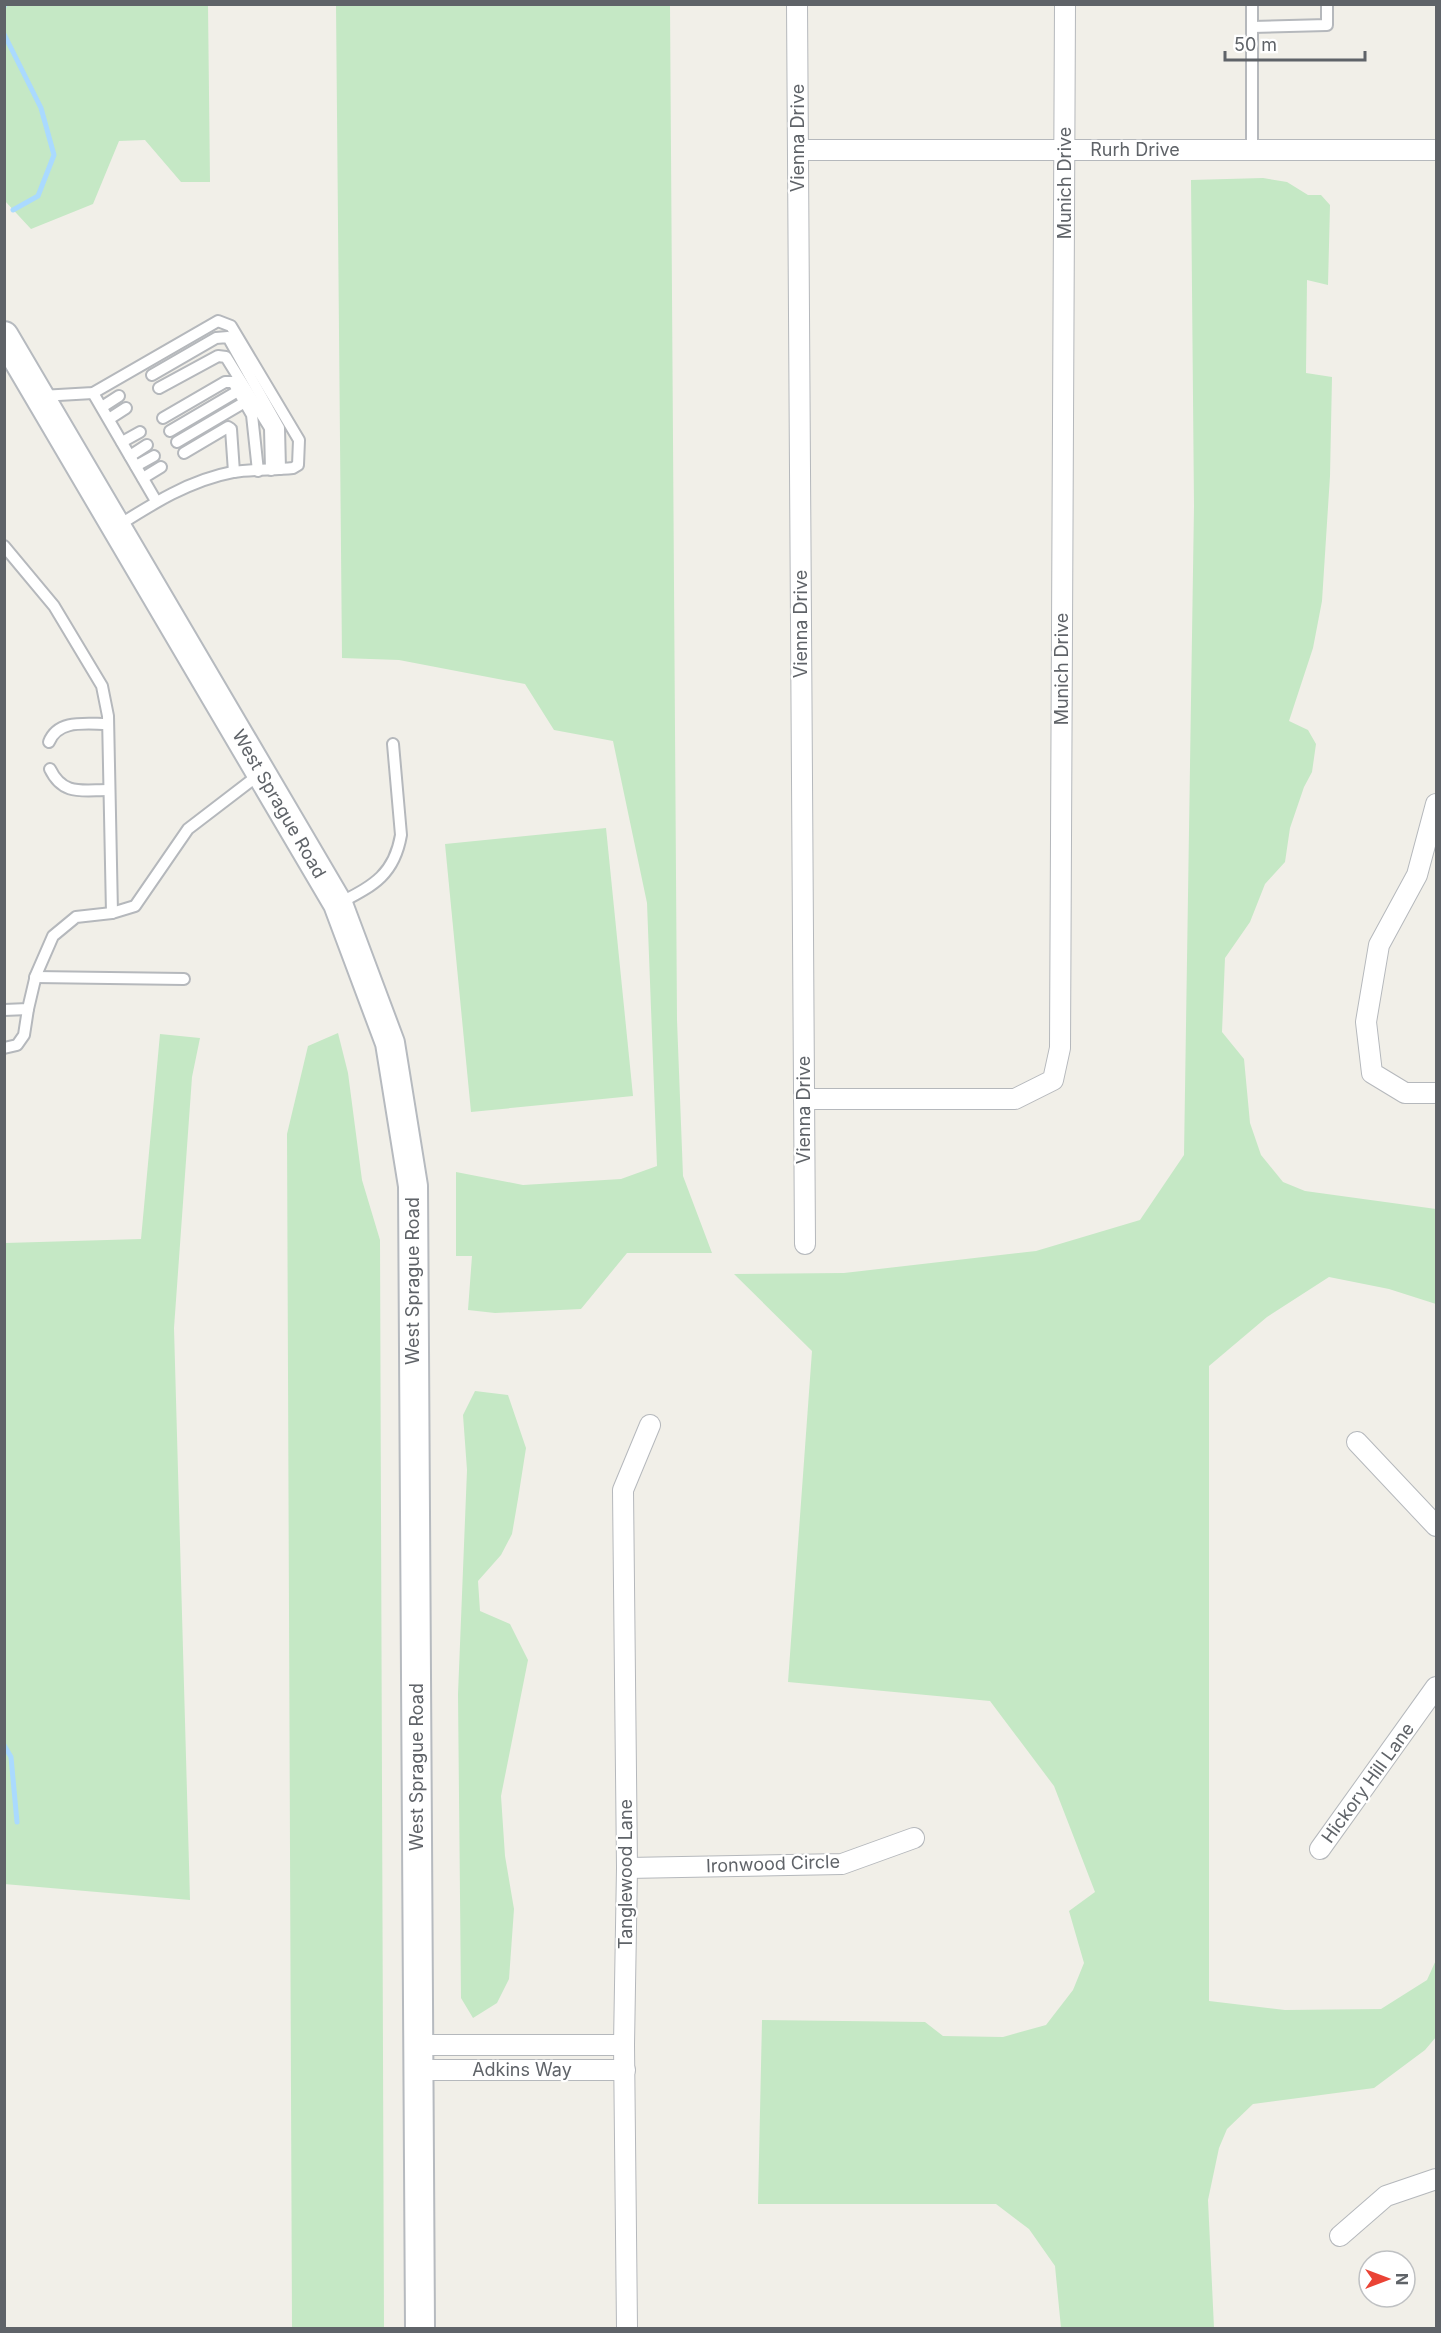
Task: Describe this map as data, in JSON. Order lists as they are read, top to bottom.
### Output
{
  "streets": {
    "street": [
      "Vienna Drive",
      "Rurh Drive",
      "Munich Drive",
      "West Sprague Road",
      "Hickory Hill Lane",
      "Ironwood Circle",
      "Tanglewood Lane",
      "Adkins Way"
    ]
  },
  "crossings": [
    ["Vienna Drive", "Rurh Drive"],
    ["Vienna Drive", "Munich Drive"],
    ["Rurh Drive", "Munich Drive"],
    ["West Sprague Road", "Adkins Way"],
    ["Ironwood Circle", "Tanglewood Lane"],
    ["Tanglewood Lane", "Adkins Way"]
  ],
  "scale_bar": "50 m",
  "north": "right"
}
